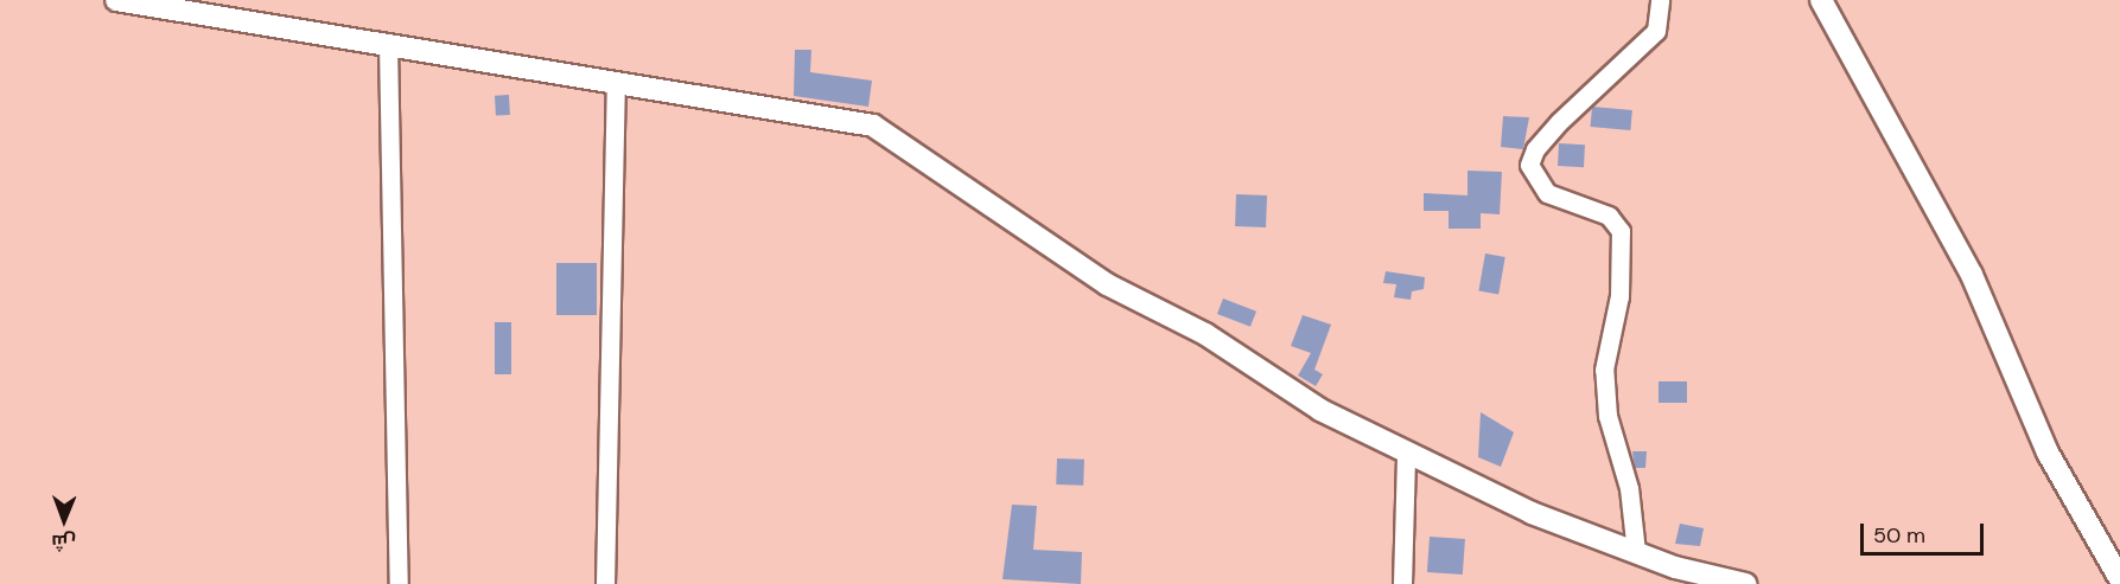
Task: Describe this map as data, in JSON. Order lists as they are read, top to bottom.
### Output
{
  "scale_bar": "50 m",
  "north": "bottom"
}
